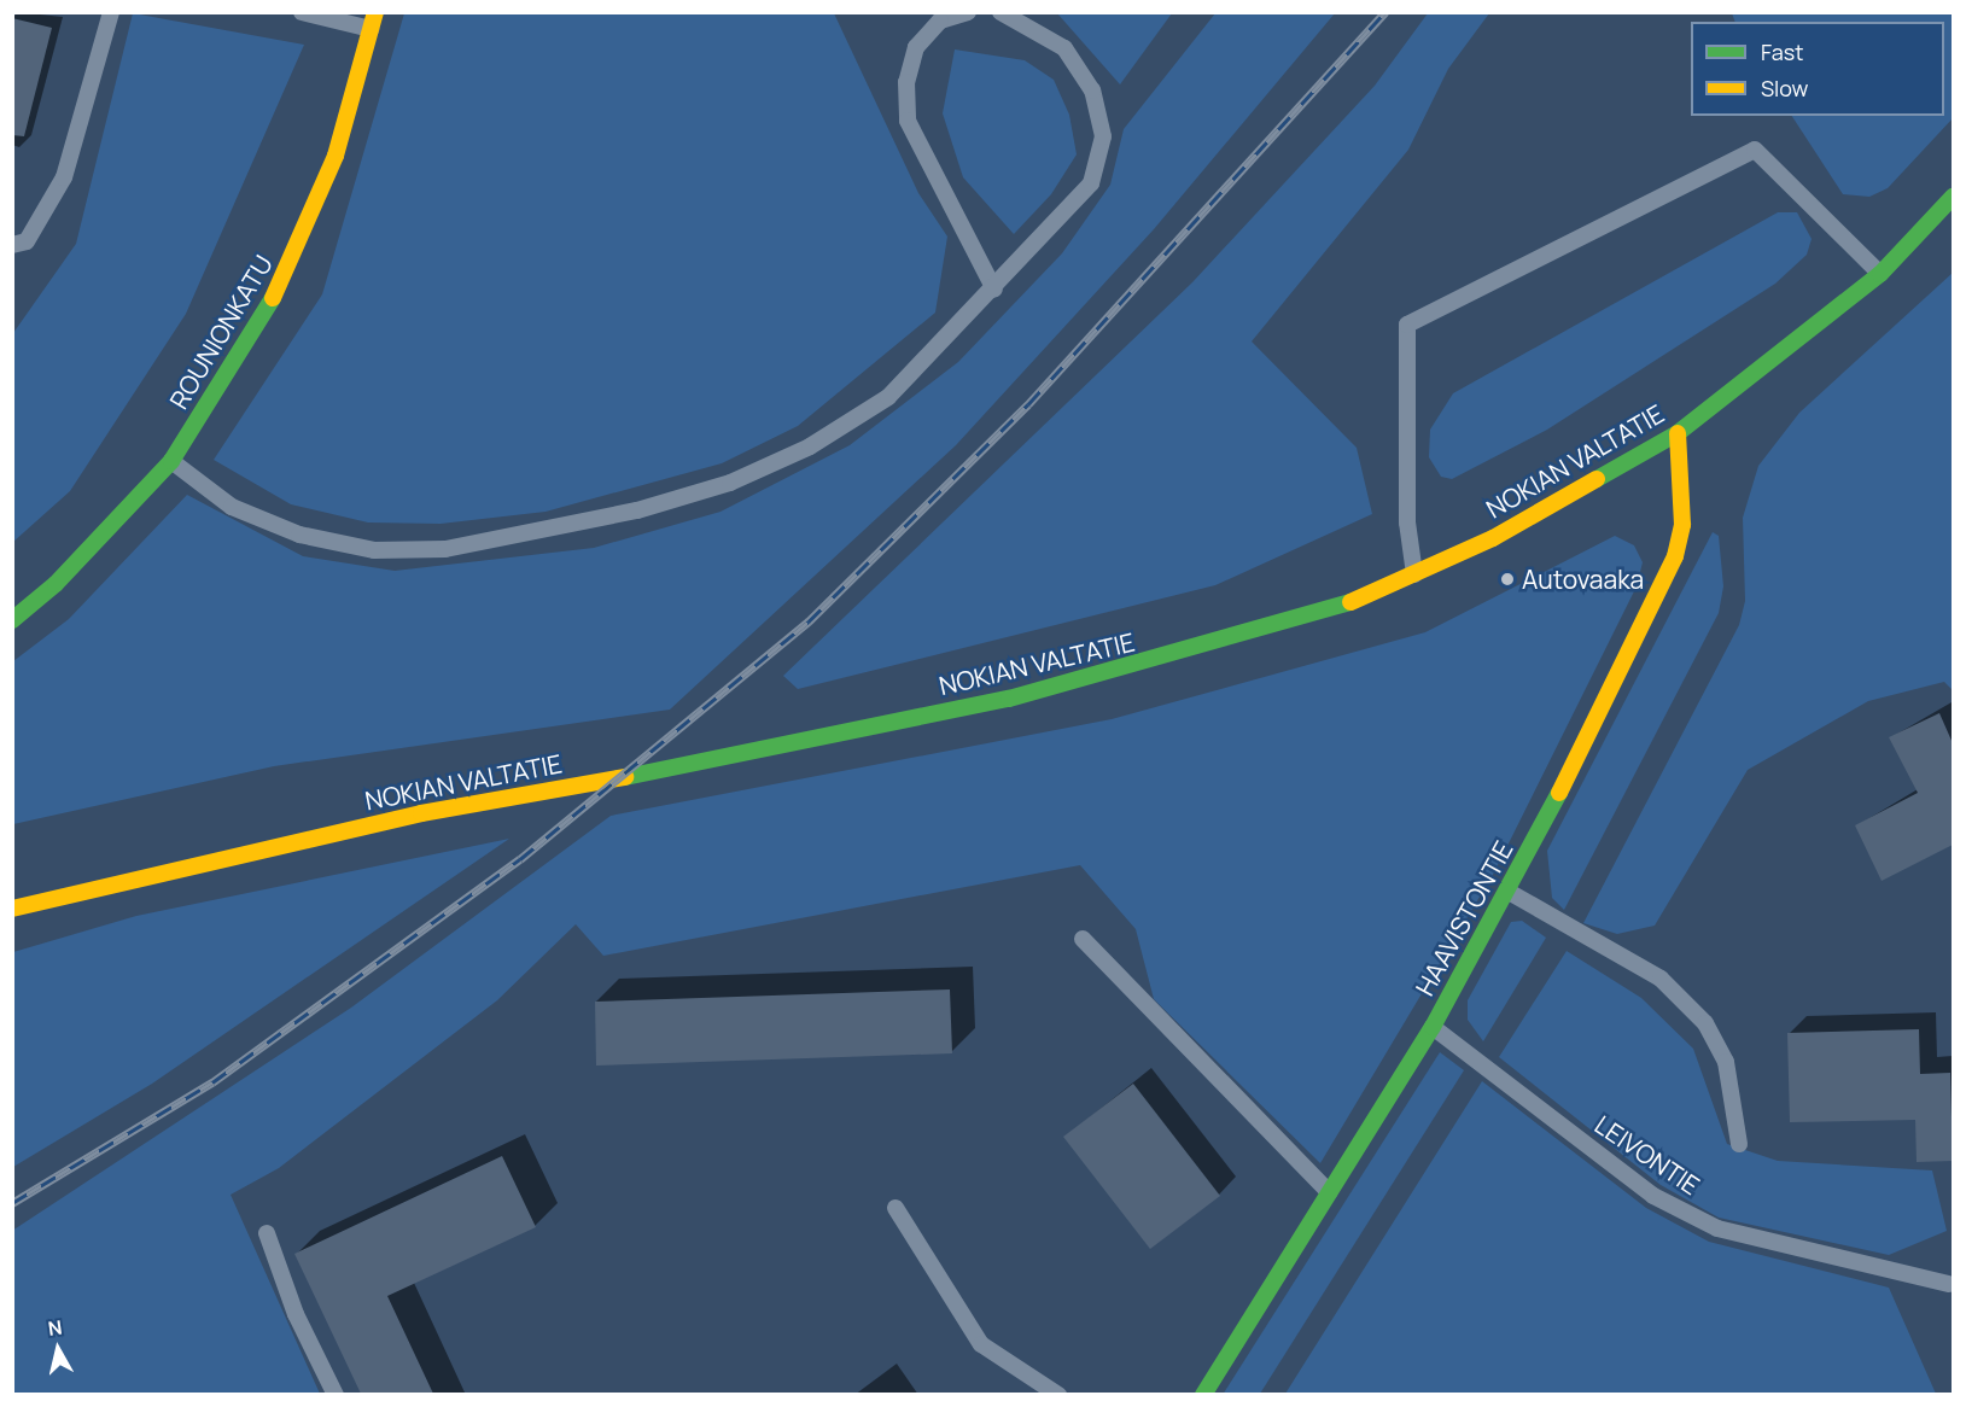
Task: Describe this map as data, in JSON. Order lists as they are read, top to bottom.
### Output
{
  "streets": {
    "main road": ["ROUNIONKATU", "NOKIAN VALTATIE", "HAAVISTONTIE"],
    "lane": ["LEIVONTIE"]
  },
  "crossings": [
    ["NOKIAN VALTATIE", "HAAVISTONTIE"],
    ["HAAVISTONTIE", "LEIVONTIE"]
  ],
  "places": ["Autovaaka"],
  "legend": ["Fast", "Slow"],
  "north": "top"
}
